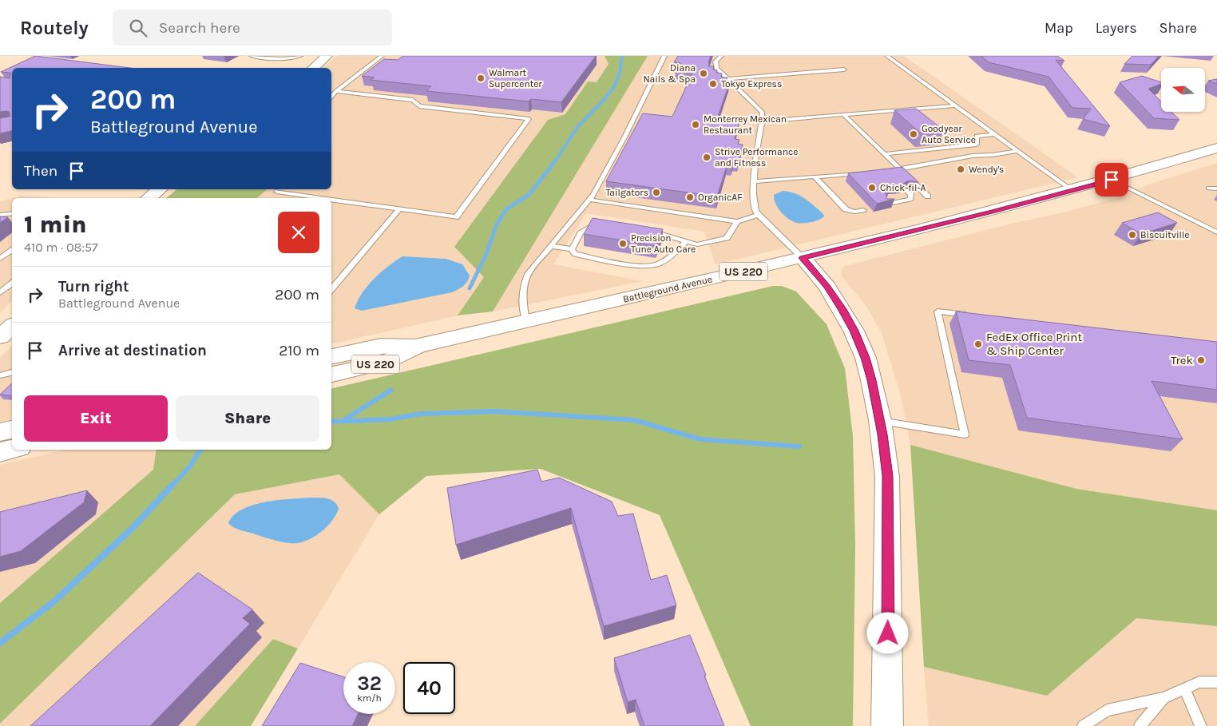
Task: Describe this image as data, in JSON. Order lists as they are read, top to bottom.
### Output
{
  "streets": {
    "main road": ["US 220", "Battleground Avenue"]
  },
  "places": [
    "Diana Nails & Spa",
    "Walmart Supercenter",
    "Tokyo Express",
    "Monterrey Mexican Restaurant",
    "Goodyear Auto Service",
    "Strive Performance and Fitness",
    "Wendy's",
    "Chick-fil-A",
    "Tailgators",
    "OrganicAF",
    "Biscuitville",
    "Precision Tune Auto Care",
    "FedEx Office Print & Ship Center",
    "Trek"
  ],
  "north": "left",
  "page": {
    "header": "Routely",
    "search": "Search here",
    "nav": ["Map", "Layers", "Share"],
    "turn": ["200 m", "Battleground Avenue"],
    "then": "Then",
    "heading": ["1 min", "410 m · 08:57"],
    "list": [
      {
        "name": "Turn right",
        "note": "Battleground Avenue",
        "value": "200 m"
      },
      {
        "name": "Arrive at destination",
        "value": "210 m"
      }
    ],
    "buttons": ["Exit", "Share"],
    "speed": "32 km/h",
    "limit": "40"
  }
}
